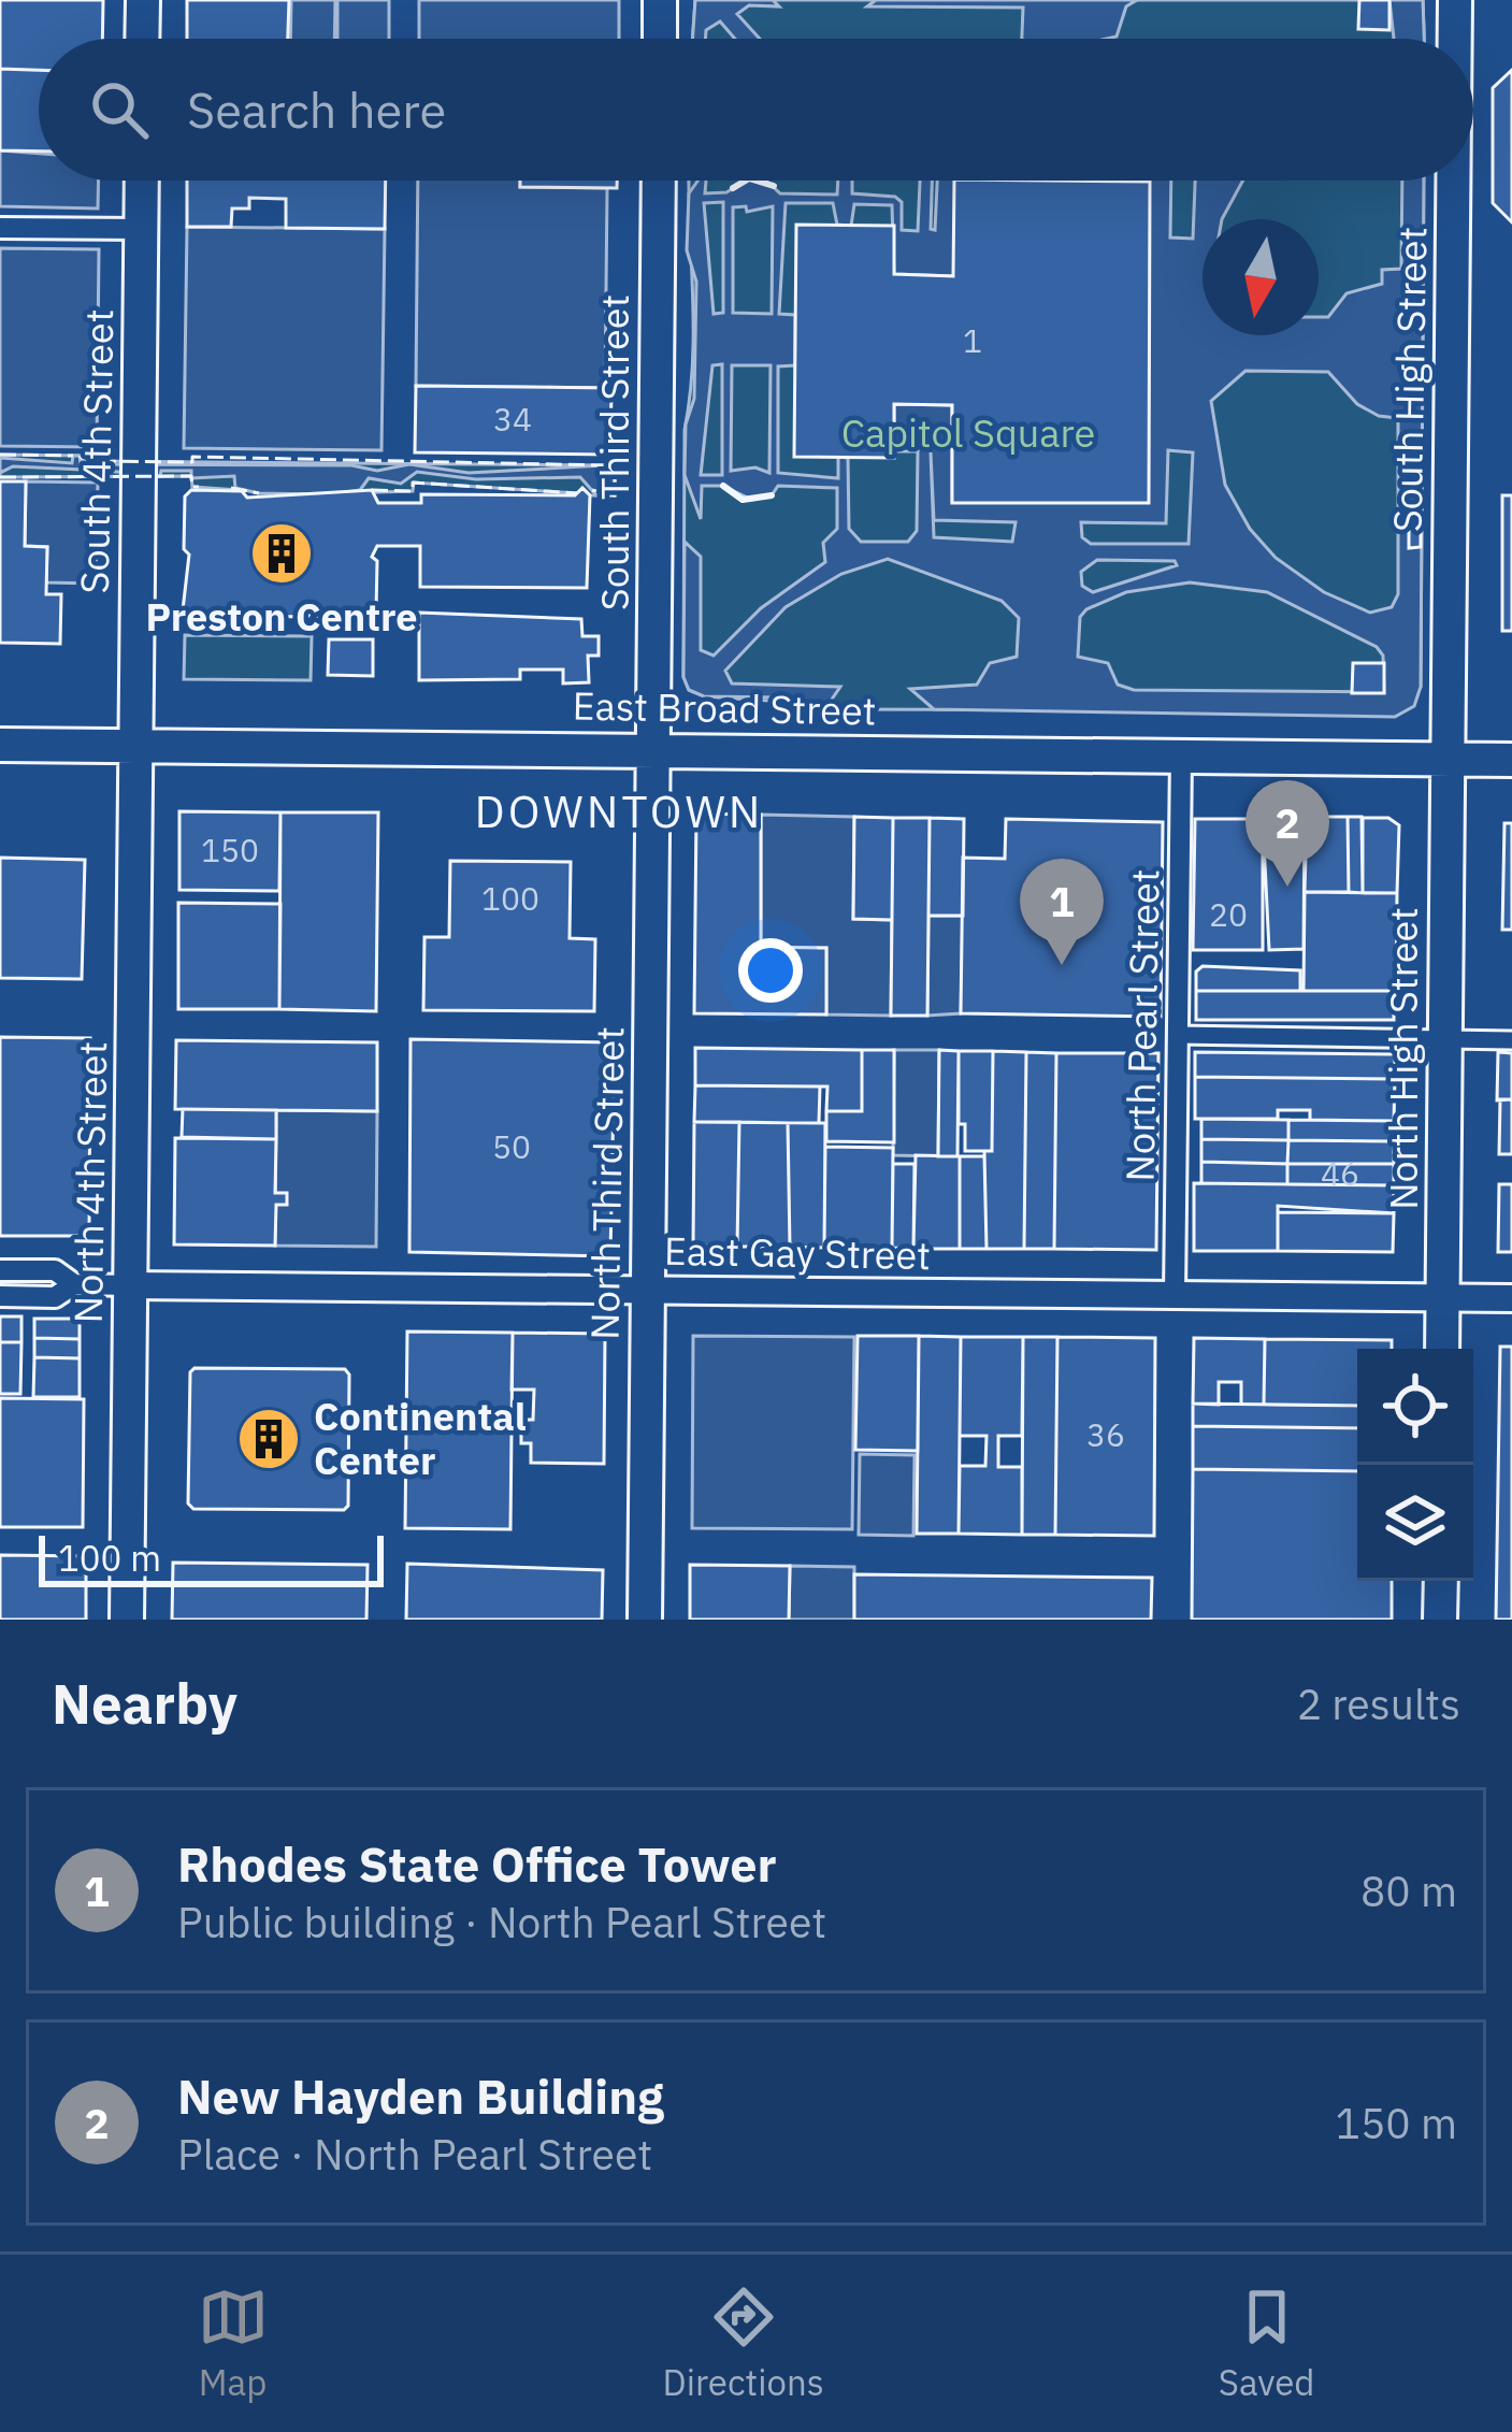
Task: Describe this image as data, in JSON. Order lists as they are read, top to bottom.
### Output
{
  "streets": {
    "main road": [
      "South High Street",
      "South 4th Street",
      "South Third Street",
      "East Broad Street",
      "North High Street",
      "North 4th Street",
      "North Third Street"
    ],
    "street": ["North Pearl Street", "East Gay Street"]
  },
  "crossings": [
    ["South High Street", "East Broad Street"],
    ["South High Street", "North High Street"],
    ["South 4th Street", "East Broad Street"],
    ["South 4th Street", "North 4th Street"],
    ["South Third Street", "East Broad Street"],
    ["South Third Street", "North Third Street"],
    ["East Broad Street", "North Pearl Street"],
    ["East Broad Street", "North High Street"],
    ["East Broad Street", "North 4th Street"],
    ["East Broad Street", "North Third Street"],
    ["North Pearl Street", "East Gay Street"],
    ["North High Street", "East Gay Street"],
    ["North 4th Street", "East Gay Street"],
    ["North Third Street", "East Gay Street"]
  ],
  "districts": ["DOWNTOWN"],
  "parks": ["Capitol Square"],
  "places": {
    "building": ["Preston Centre", "Continental Center"]
  },
  "house_numbers": [
    "1",
    "34",
    "150",
    "100",
    "20",
    "50",
    "46",
    "36"
  ],
  "scale_bar": "100 m",
  "north": "bottom",
  "page": {
    "search": "Search here",
    "pins": ["2", "1"],
    "scale": "100 m",
    "heading": ["Nearby", "2 results"],
    "list": [
      {
        "mark": "1",
        "name": "Rhodes State Office Tower",
        "note": "Public building · North Pearl Street",
        "value": "80 m"
      },
      {
        "mark": "2",
        "name": "New Hayden Building",
        "note": "Place · North Pearl Street",
        "value": "150 m"
      }
    ],
    "nav": ["Map", "Directions", "Saved"]
  }
}
